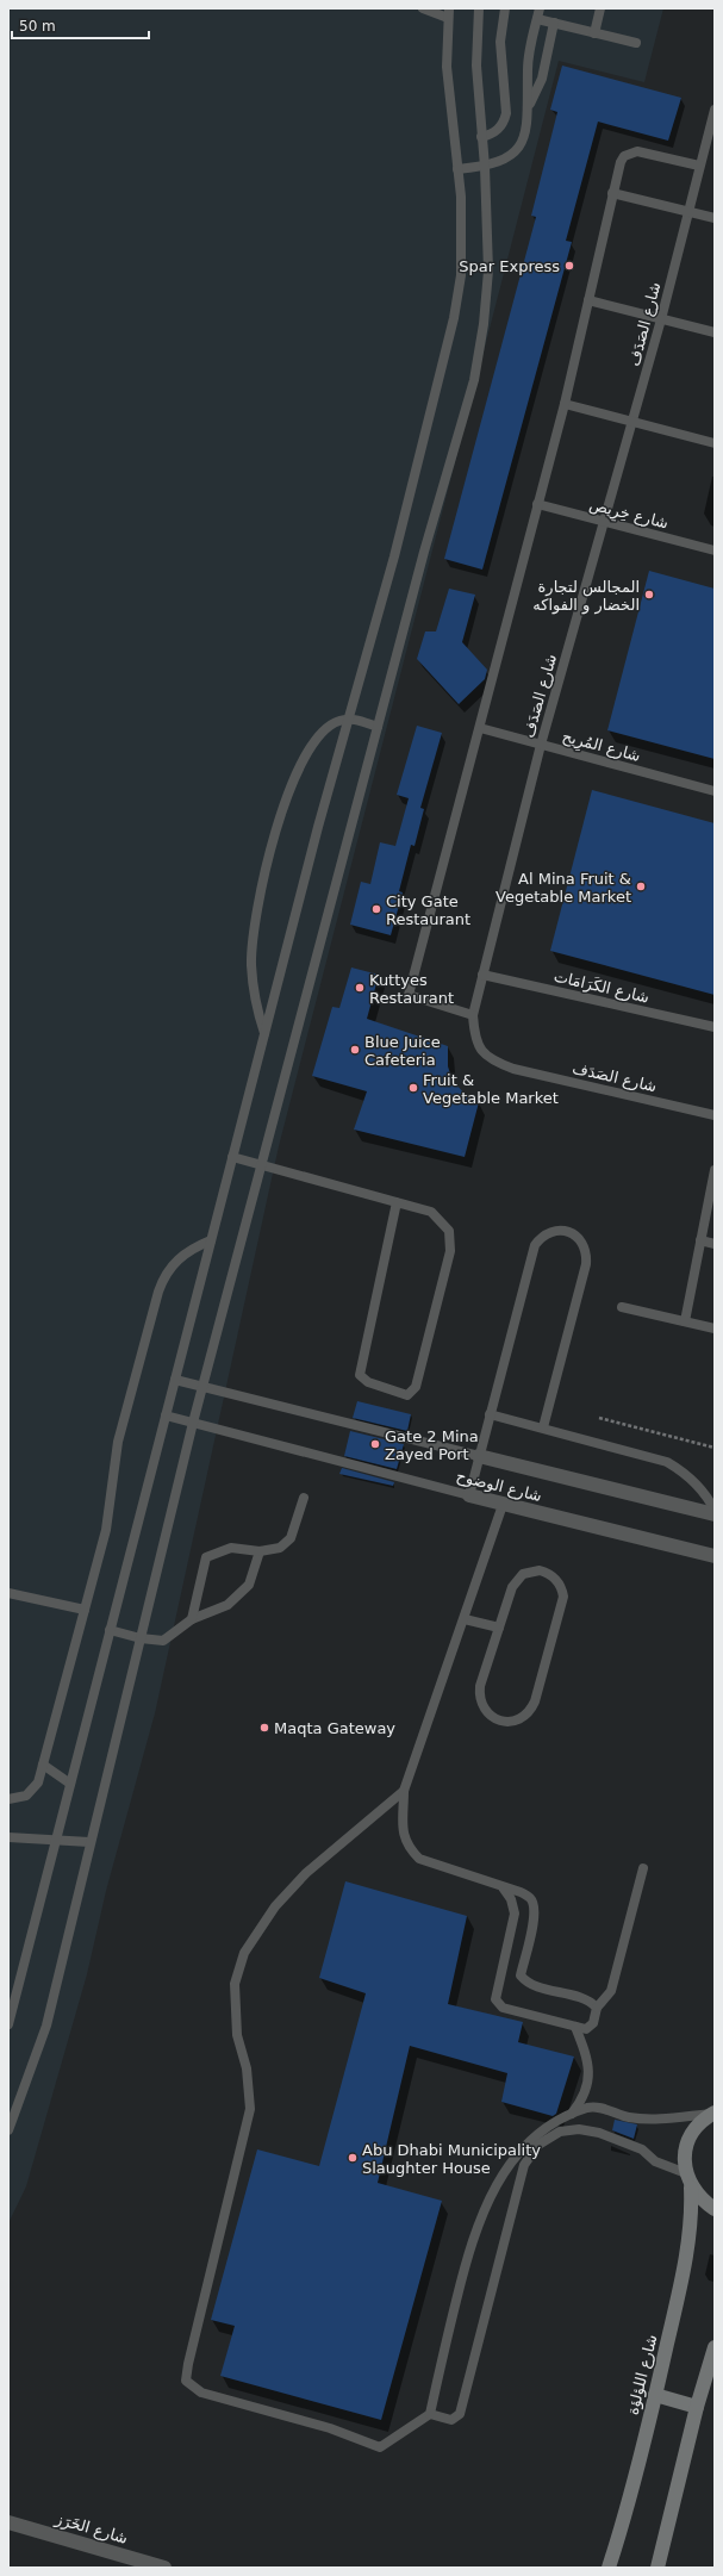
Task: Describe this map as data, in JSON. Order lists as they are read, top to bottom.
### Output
{
  "streets": {
    "street": ["شارع الوضوح", "شارع اللؤلؤة", "شارع الخَرَز"],
    "lane": [
      "شارع الصَدَف",
      "شارع خِرِيص",
      "شارع المُرِيح",
      "شارع الكَرَامَات"
    ]
  },
  "crossings": [
    ["شارع الصَدَف", "شارع خِرِيص"],
    ["شارع الصَدَف", "شارع المُرِيح"],
    ["شارع الصَدَف", "شارع الكَرَامَات"]
  ],
  "places": [
    "Spar Express",
    "المجالس لتجارة الخضار و الفواكه",
    "Al Mina Fruit & Vegetable Market",
    "City Gate Restaurant",
    "Kuttyes Restaurant",
    "Blue Juice Cafeteria",
    "Fruit & Vegetable Market",
    "Gate 2 Mina Zayed Port",
    "Maqta Gateway",
    "Abu Dhabi Municipality Slaughter House"
  ],
  "scale_bar": "50 m"
}
